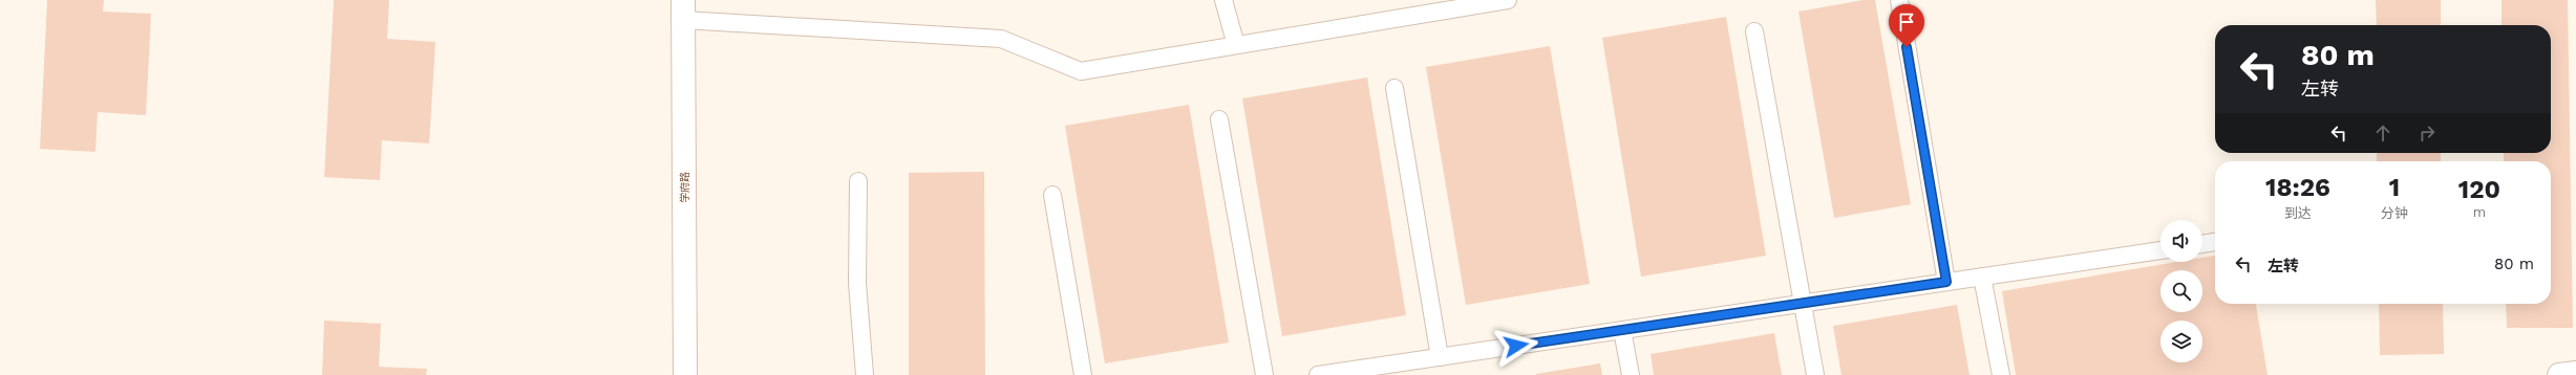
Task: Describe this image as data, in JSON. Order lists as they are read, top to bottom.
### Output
{
  "streets": {
    "street": ["学府路"]
  },
  "page": {
    "turn": ["80 m", "左转"],
    "eta": [
      "18:26",
      "到达",
      "1",
      "分钟",
      "120",
      "m"
    ],
    "list": [
      {
        "name": "左转",
        "value": "80 m"
      }
    ]
  }
}
